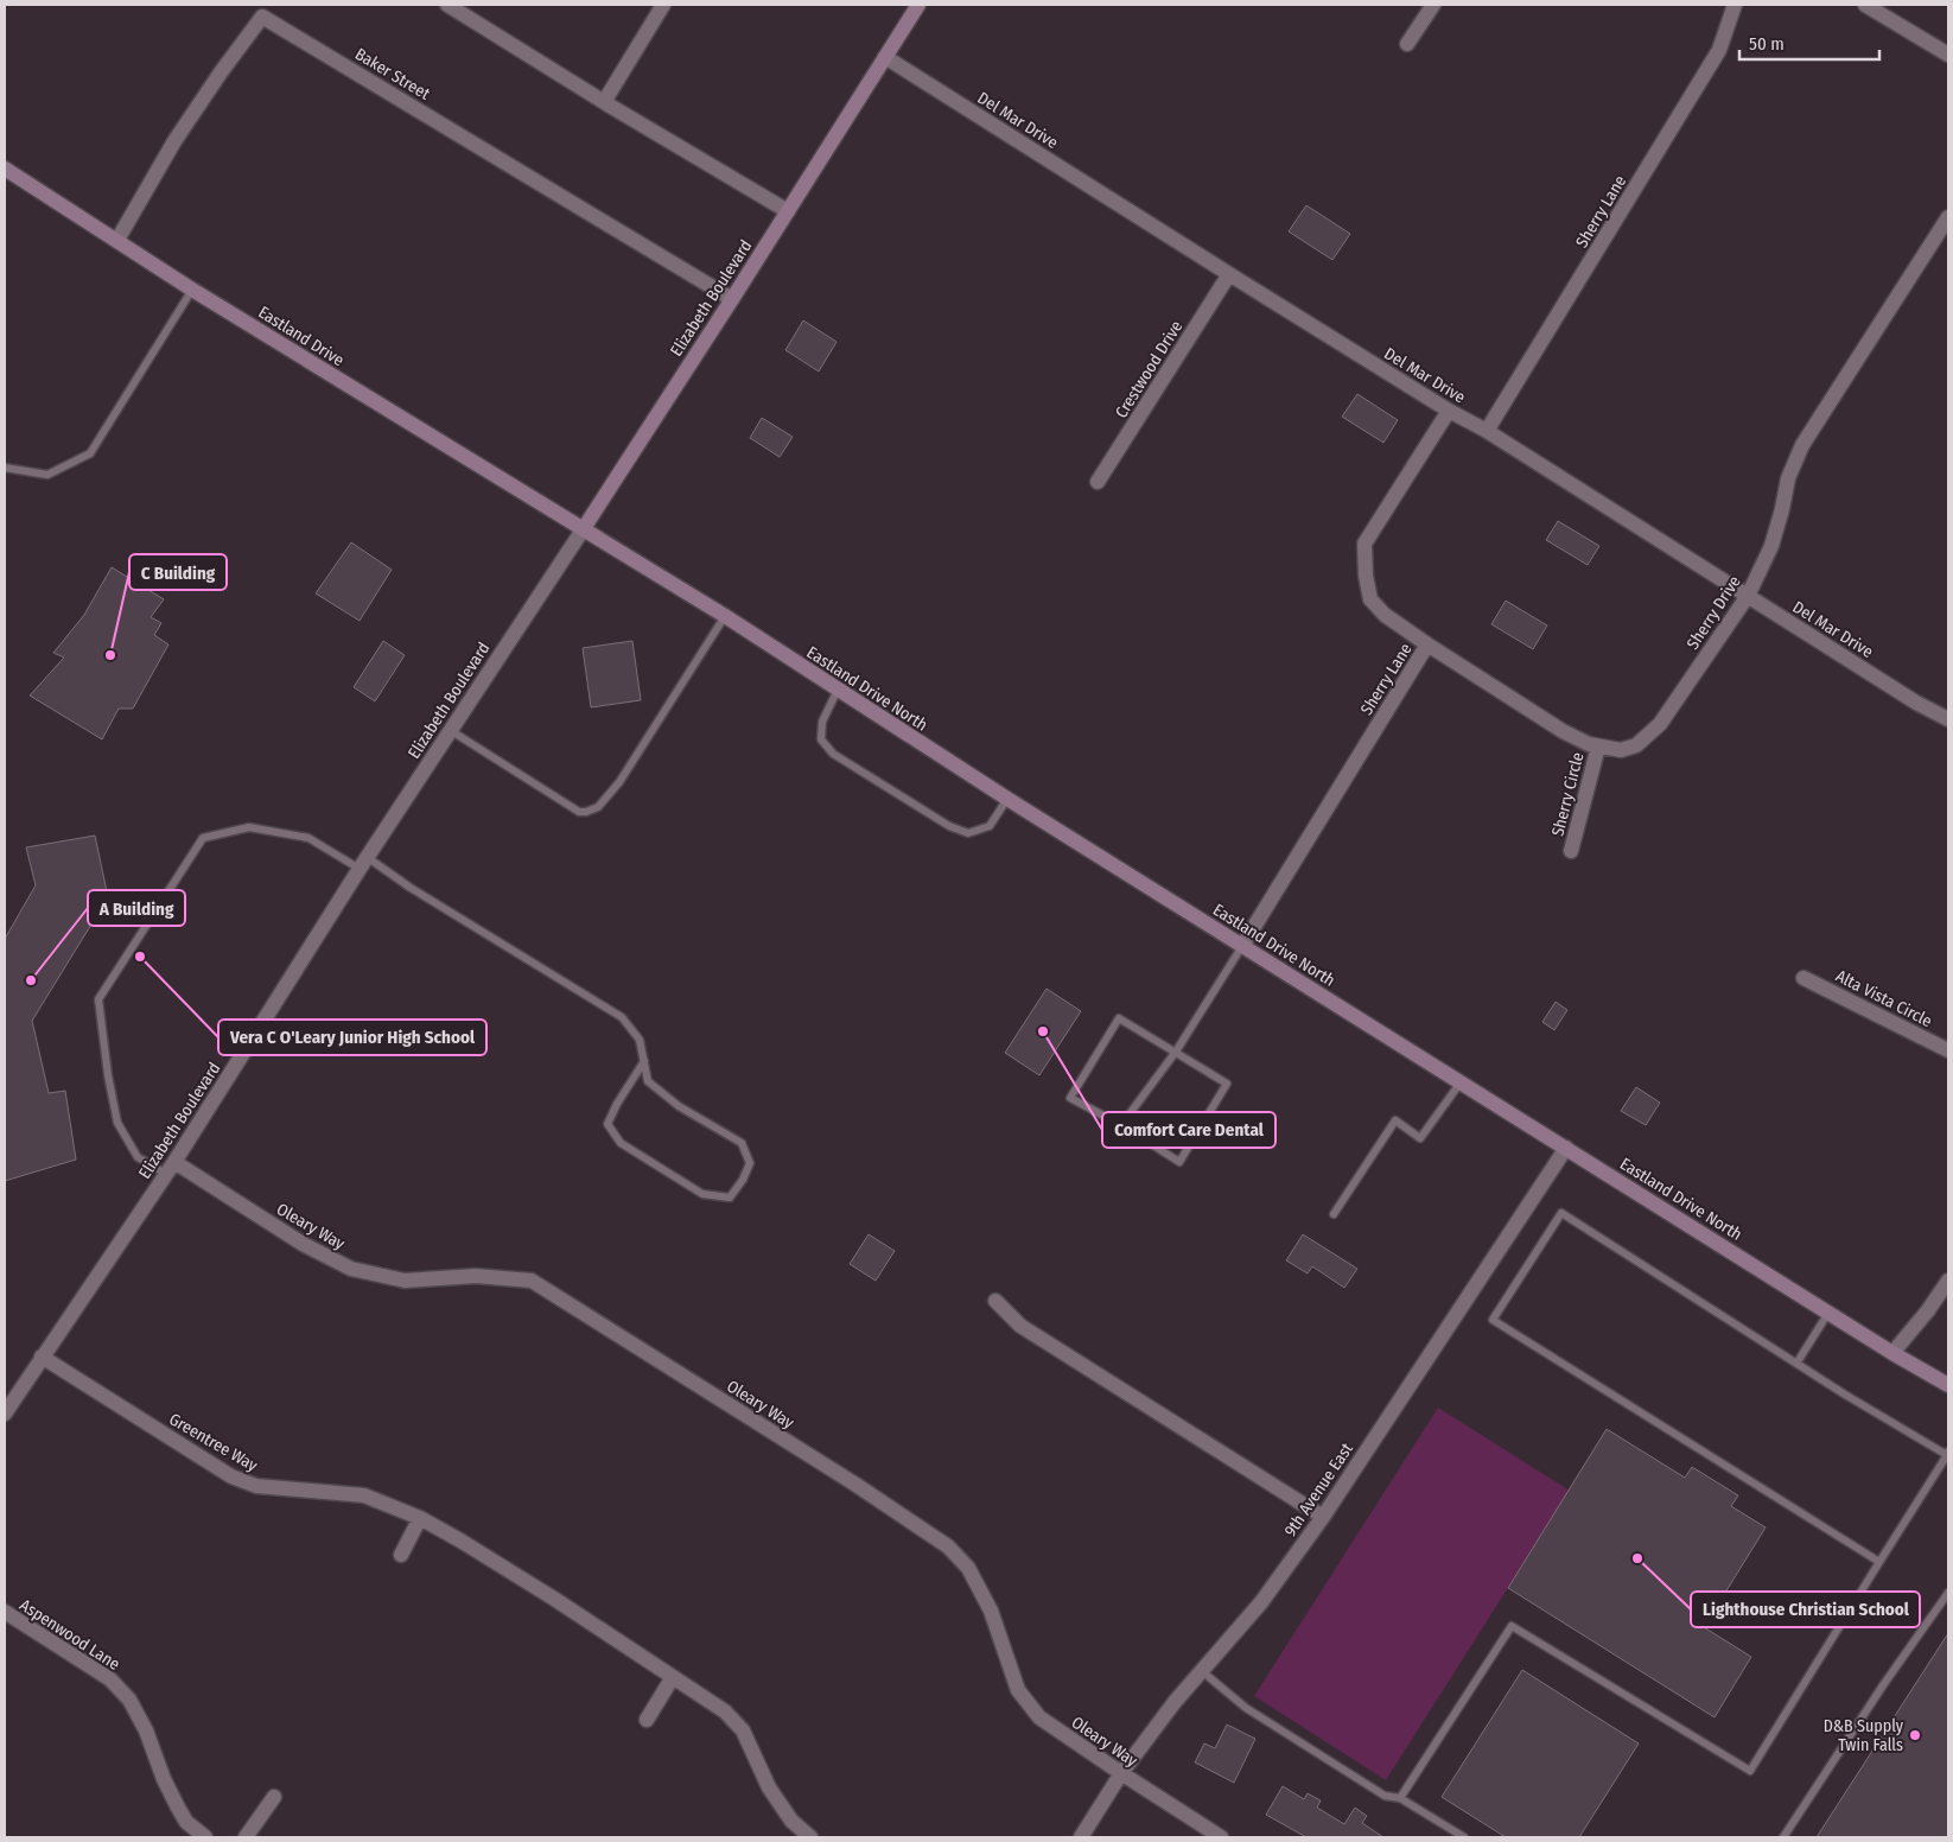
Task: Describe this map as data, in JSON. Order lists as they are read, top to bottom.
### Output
{
  "streets": {
    "main road": ["Elizabeth Boulevard", "Eastland Drive", "Eastland Drive North"],
    "street": [
      "Baker Street",
      "Del Mar Drive",
      "Sherry Lane",
      "Crestwood Drive",
      "Sherry Drive",
      "Sherry Circle",
      "Alta Vista Circle",
      "Oleary Way",
      "Greentree Way",
      "9th Avenue East",
      "Aspenwood Lane"
    ]
  },
  "crossings": [
    ["Baker Street", "Elizabeth Boulevard"],
    ["Baker Street", "Eastland Drive"],
    ["Del Mar Drive", "Sherry Lane"],
    ["Del Mar Drive", "Elizabeth Boulevard"],
    ["Del Mar Drive", "Crestwood Drive"],
    ["Del Mar Drive", "Sherry Drive"],
    ["Sherry Lane", "Sherry Drive"],
    ["Sherry Lane", "Eastland Drive North"],
    ["Elizabeth Boulevard", "Eastland Drive"],
    ["Elizabeth Boulevard", "Eastland Drive North"],
    ["Elizabeth Boulevard", "Oleary Way"],
    ["Elizabeth Boulevard", "Greentree Way"],
    ["Eastland Drive", "Eastland Drive North"],
    ["Sherry Drive", "Sherry Circle"],
    ["Eastland Drive North", "9th Avenue East"],
    ["Oleary Way", "9th Avenue East"]
  ],
  "places": [
    "C Building",
    "Vera C O'Leary Junior High School",
    "A Building",
    "Comfort Care Dental",
    "Lighthouse Christian School",
    "D&B Supply Twin Falls"
  ],
  "scale_bar": "50 m"
}
